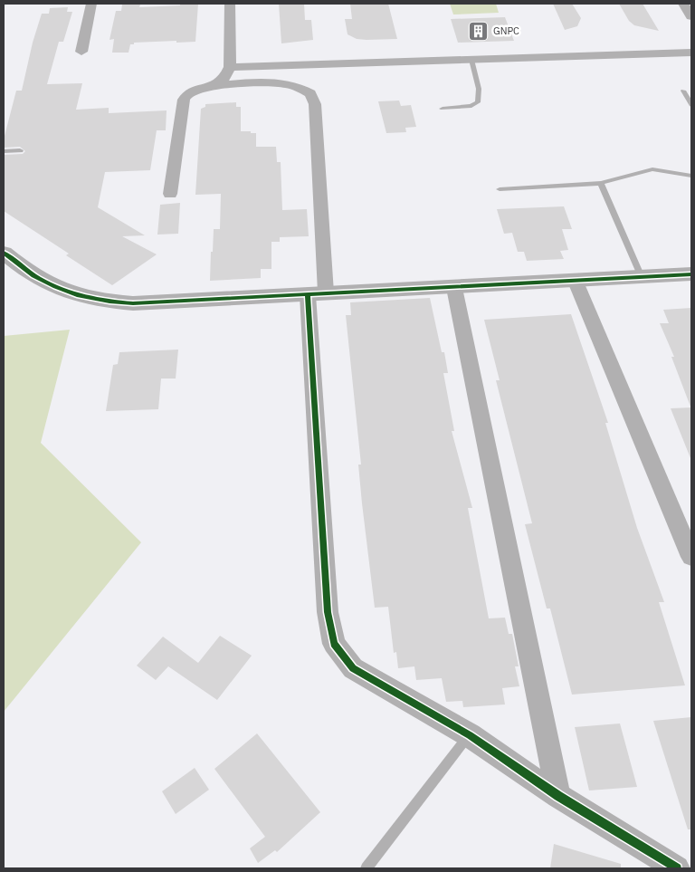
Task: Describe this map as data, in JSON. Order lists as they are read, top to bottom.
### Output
{
  "places": {
    "building": ["GNPC"]
  }
}
